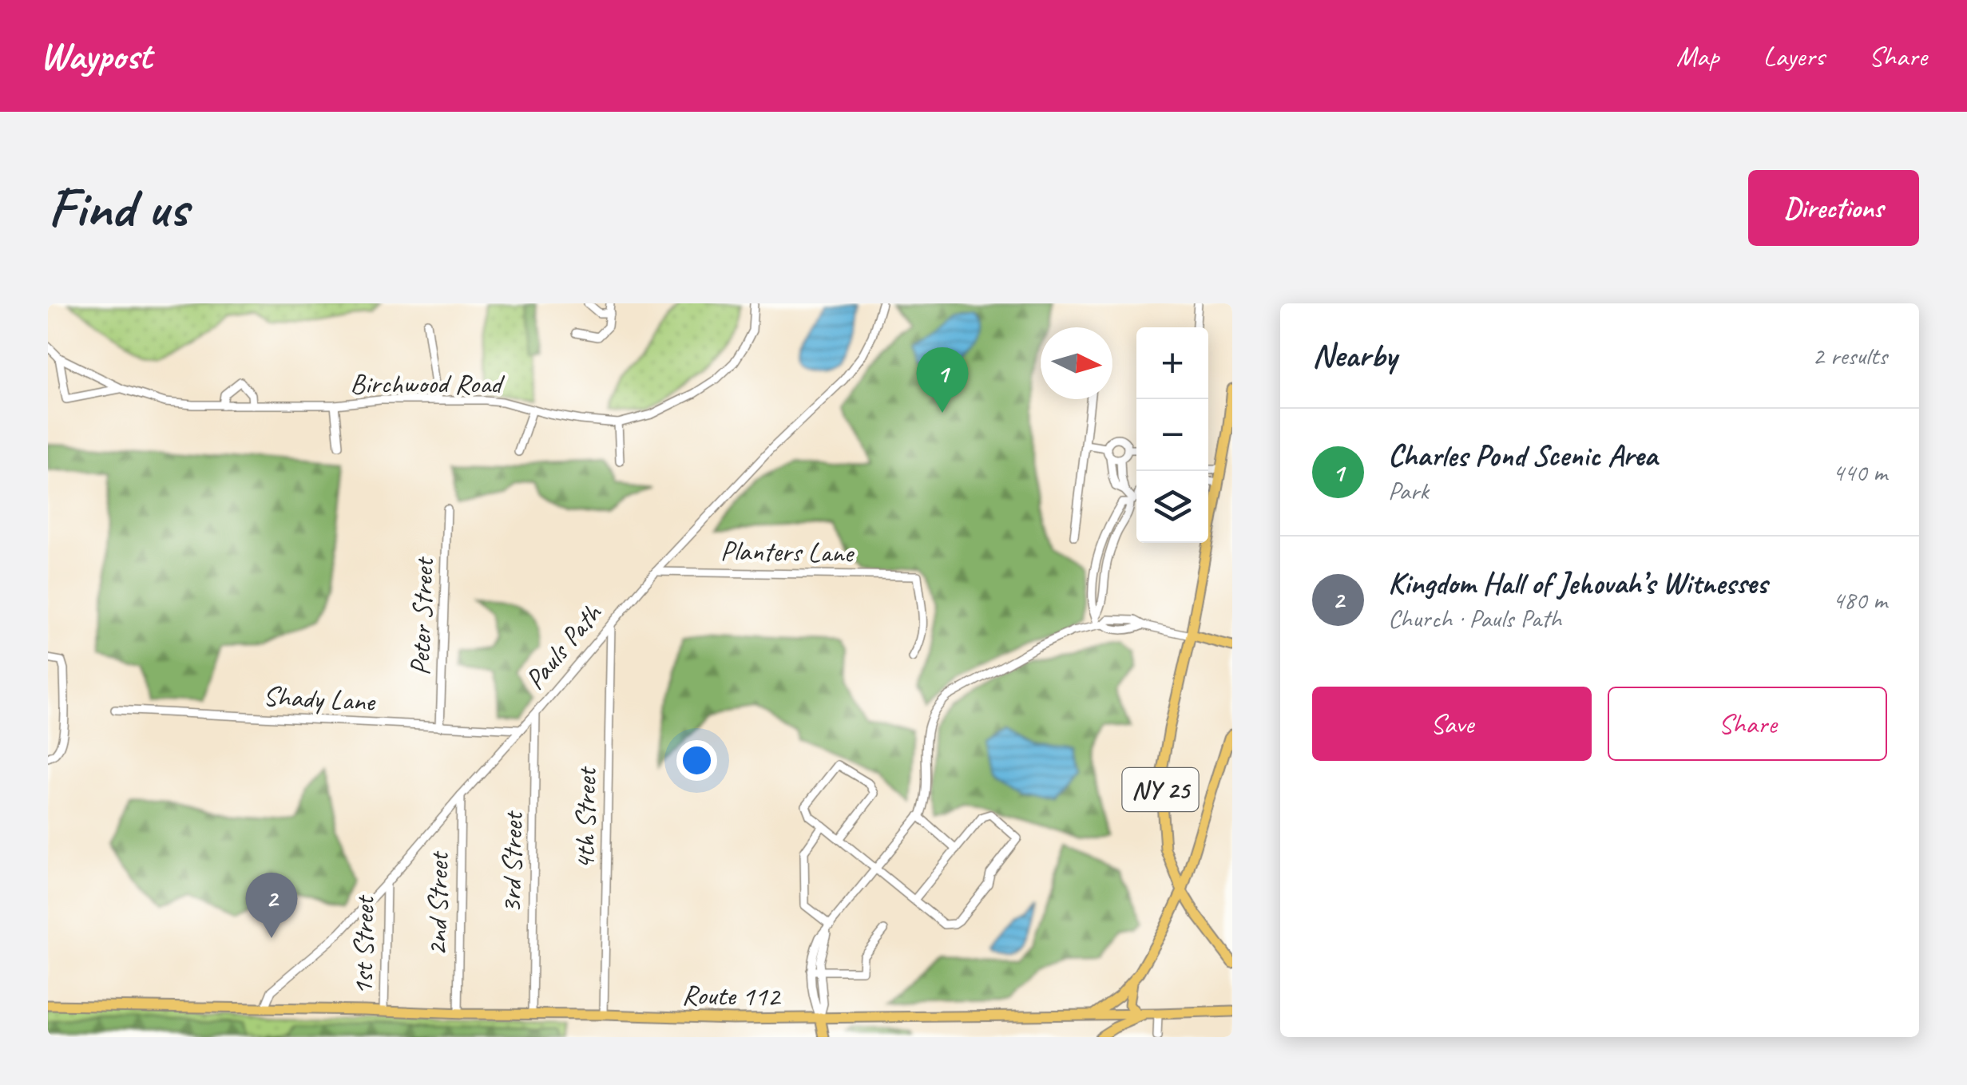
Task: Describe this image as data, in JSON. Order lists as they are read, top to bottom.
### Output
{
  "streets": {
    "main road": ["NY 25", "Route 112"],
    "street": [
      "Birchwood Road",
      "Planters Lane",
      "Peter Street",
      "Pauls Path",
      "Shady Lane",
      "4th Street",
      "3rd Street",
      "2nd Street",
      "1st Street"
    ]
  },
  "crossings": [
    ["Planters Lane", "Pauls Path"],
    ["Peter Street", "Shady Lane"],
    ["Pauls Path", "Shady Lane"],
    ["Pauls Path", "4th Street"],
    ["Pauls Path", "3rd Street"],
    ["Pauls Path", "2nd Street"],
    ["Pauls Path", "1st Street"],
    ["Pauls Path", "Route 112"],
    ["4th Street", "Route 112"],
    ["3rd Street", "Route 112"],
    ["2nd Street", "Route 112"],
    ["1st Street", "Route 112"]
  ],
  "north": "right",
  "page": {
    "header": "Waypost",
    "nav": ["Map", "Layers", "Share"],
    "buttons": [
      "Directions",
      ["Save", "Share"]
    ],
    "title": "Find us",
    "heading": ["Nearby", "2 results"],
    "map_buttons": ["+", "−"],
    "pins": ["1", "2"],
    "list": [
      {
        "mark": "1",
        "name": "Charles Pond Scenic Area",
        "note": "Park",
        "value": "440 m"
      },
      {
        "mark": "2",
        "name": "Kingdom Hall of Jehovah’s Witnesses",
        "note": "Church · Pauls Path",
        "value": "480 m"
      }
    ]
  }
}
